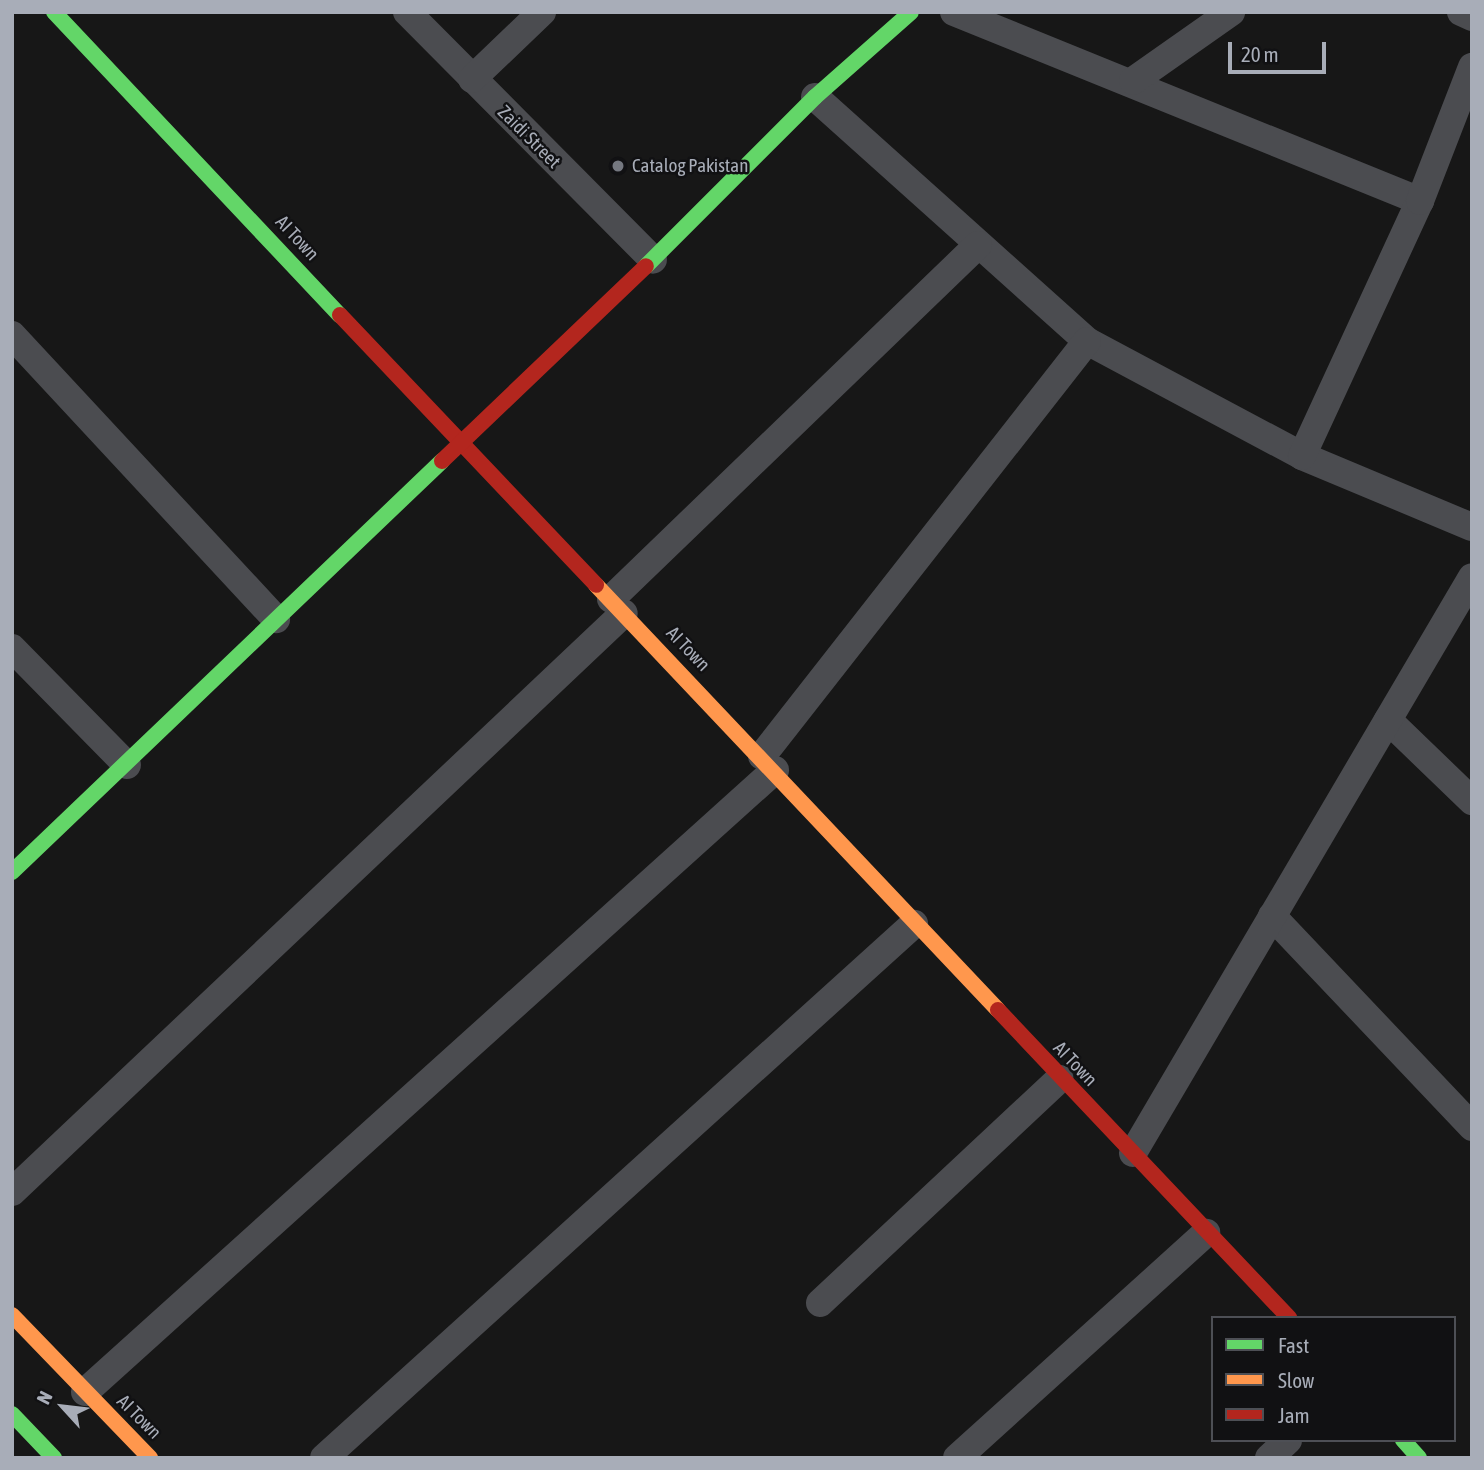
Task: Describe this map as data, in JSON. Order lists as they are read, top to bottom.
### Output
{
  "streets": {
    "street": ["Zaidi Street", "AI Town"]
  },
  "places": ["Catalog Pakistan"],
  "legend": ["Fast", "Slow", "Jam"],
  "scale_bar": "20 m",
  "north": "top left"
}
